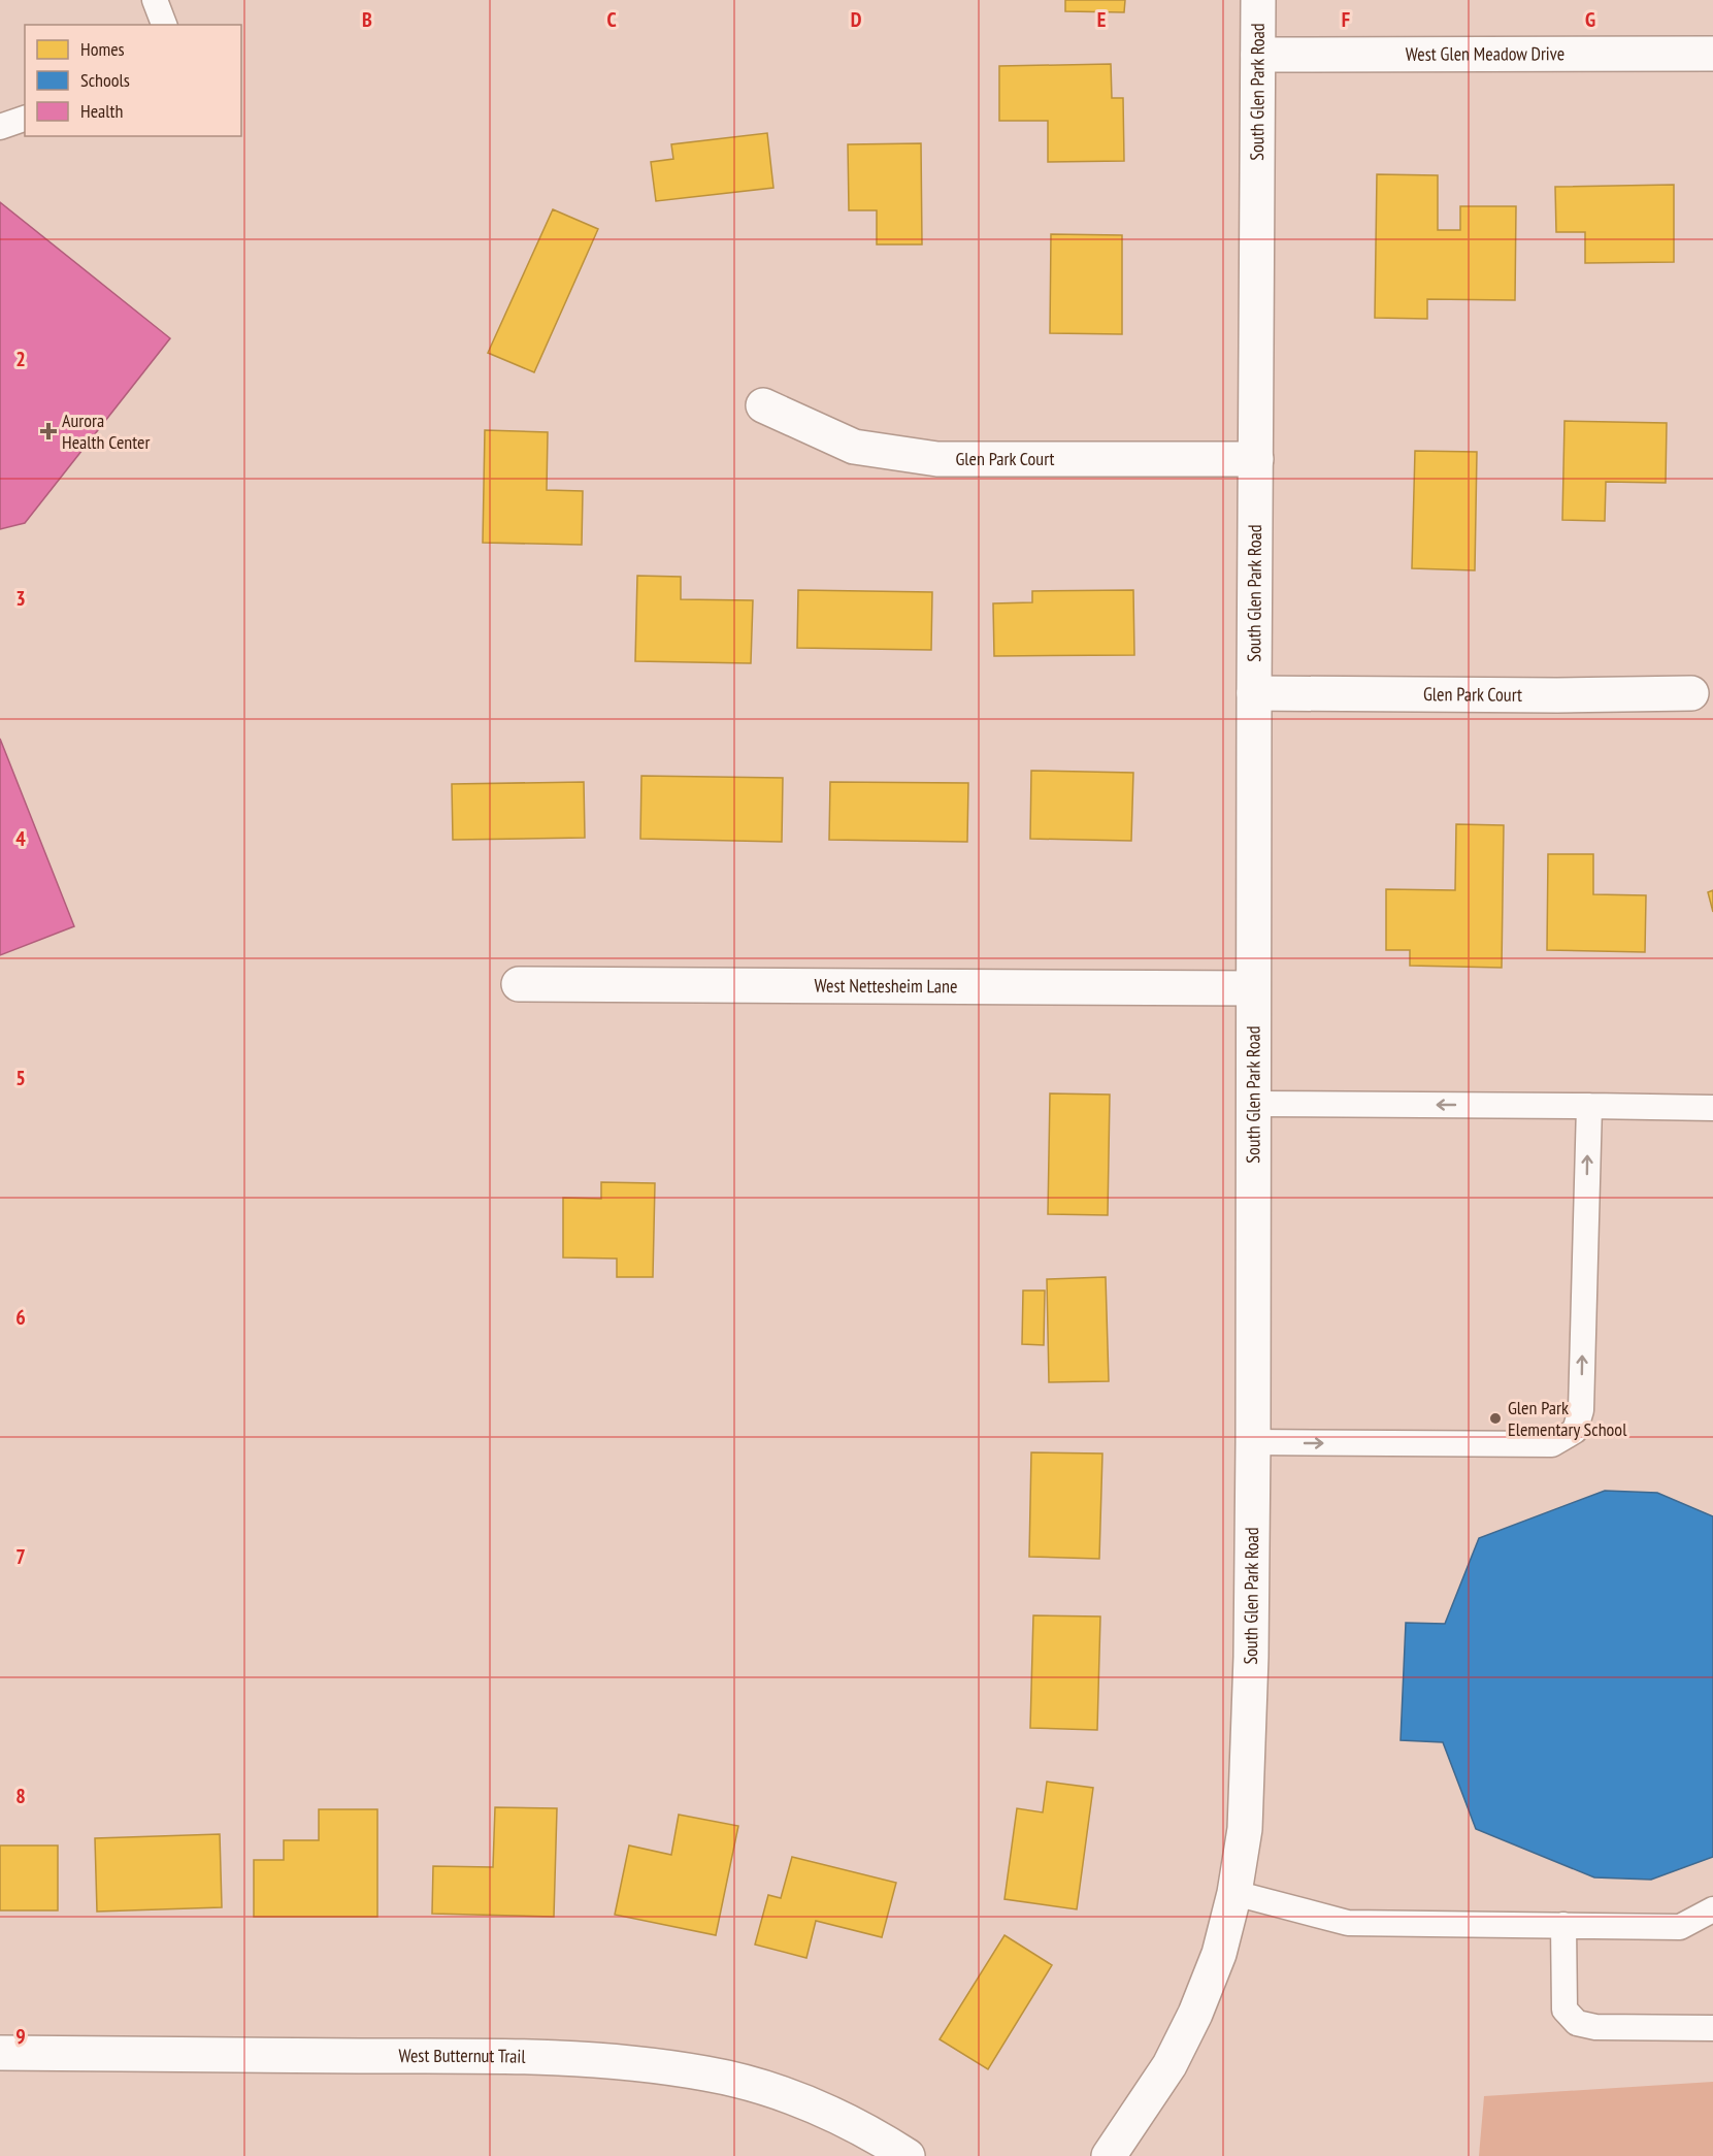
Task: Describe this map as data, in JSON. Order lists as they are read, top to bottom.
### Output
{
  "streets": {
    "street": [
      "West Glen Meadow Drive",
      "South Glen Park Road",
      "Glen Park Court",
      "West Nettesheim Lane",
      "West Butternut Trail"
    ]
  },
  "crossings": [
    ["West Glen Meadow Drive", "South Glen Park Road"],
    ["South Glen Park Road", "Glen Park Court"],
    ["South Glen Park Road", "West Nettesheim Lane"]
  ],
  "places": {
    "health": ["Aurora Health Center"],
    "other": ["Glen Park Elementary School"]
  },
  "legend": ["Homes", "Schools", "Health"],
  "grid": {
    "columns": [
      "B",
      "C",
      "D",
      "E",
      "F",
      "G"
    ],
    "rows": [
      "2",
      "3",
      "4",
      "5",
      "6",
      "7",
      "8",
      "9"
    ]
  }
}
